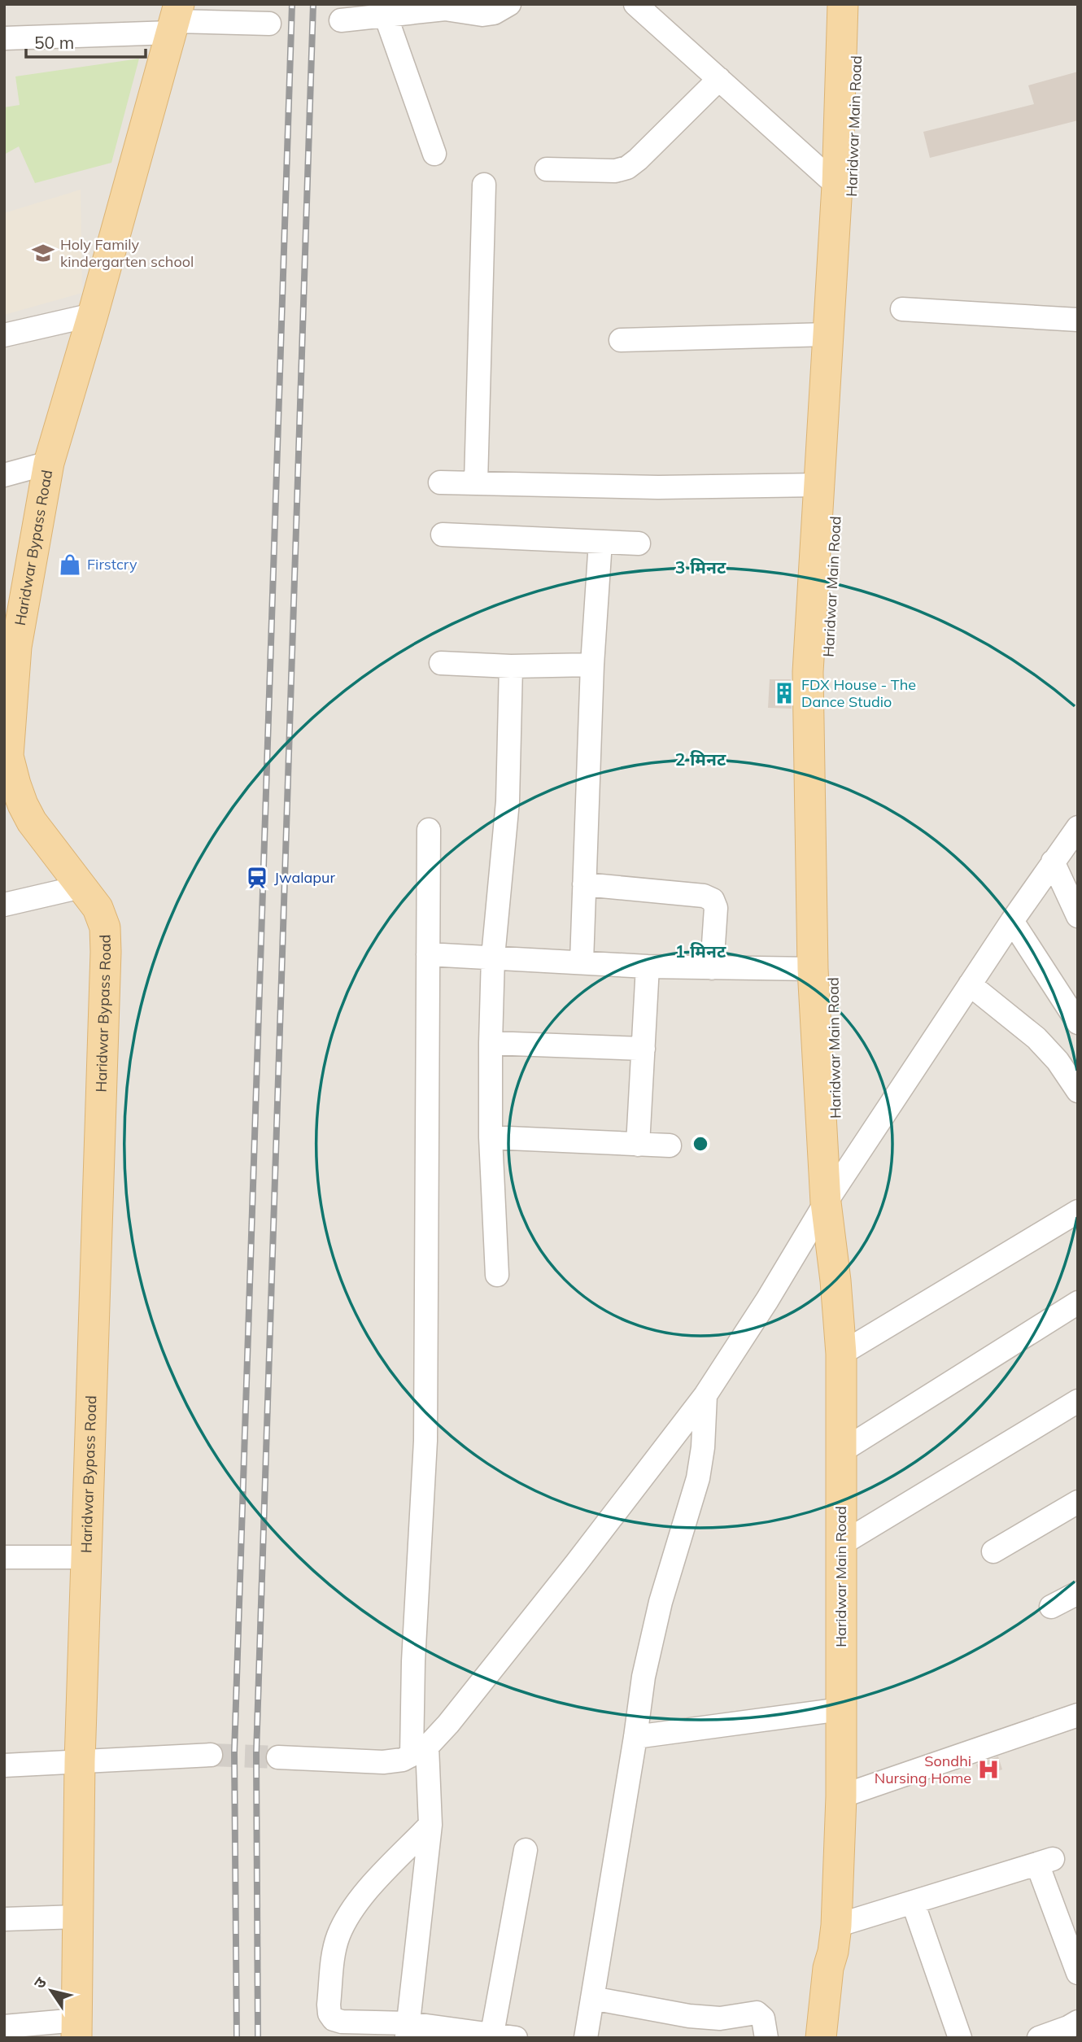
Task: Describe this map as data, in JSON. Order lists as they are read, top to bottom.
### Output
{
  "streets": {
    "main road": ["Haridwar Main Road", "Haridwar Bypass Road"]
  },
  "places": {
    "school or university": ["Holy Family kindergarten school"],
    "shop": ["Firstcry"],
    "building": ["FDX House - The Dance Studio"],
    "station": ["Jwalapur"],
    "hospital": ["Sondhi Nursing Home"]
  },
  "scale_bar": "50 m",
  "north": "top left",
  "rings": ["3 मिनट", "2 मिनट", "1 मिनट"]
}
